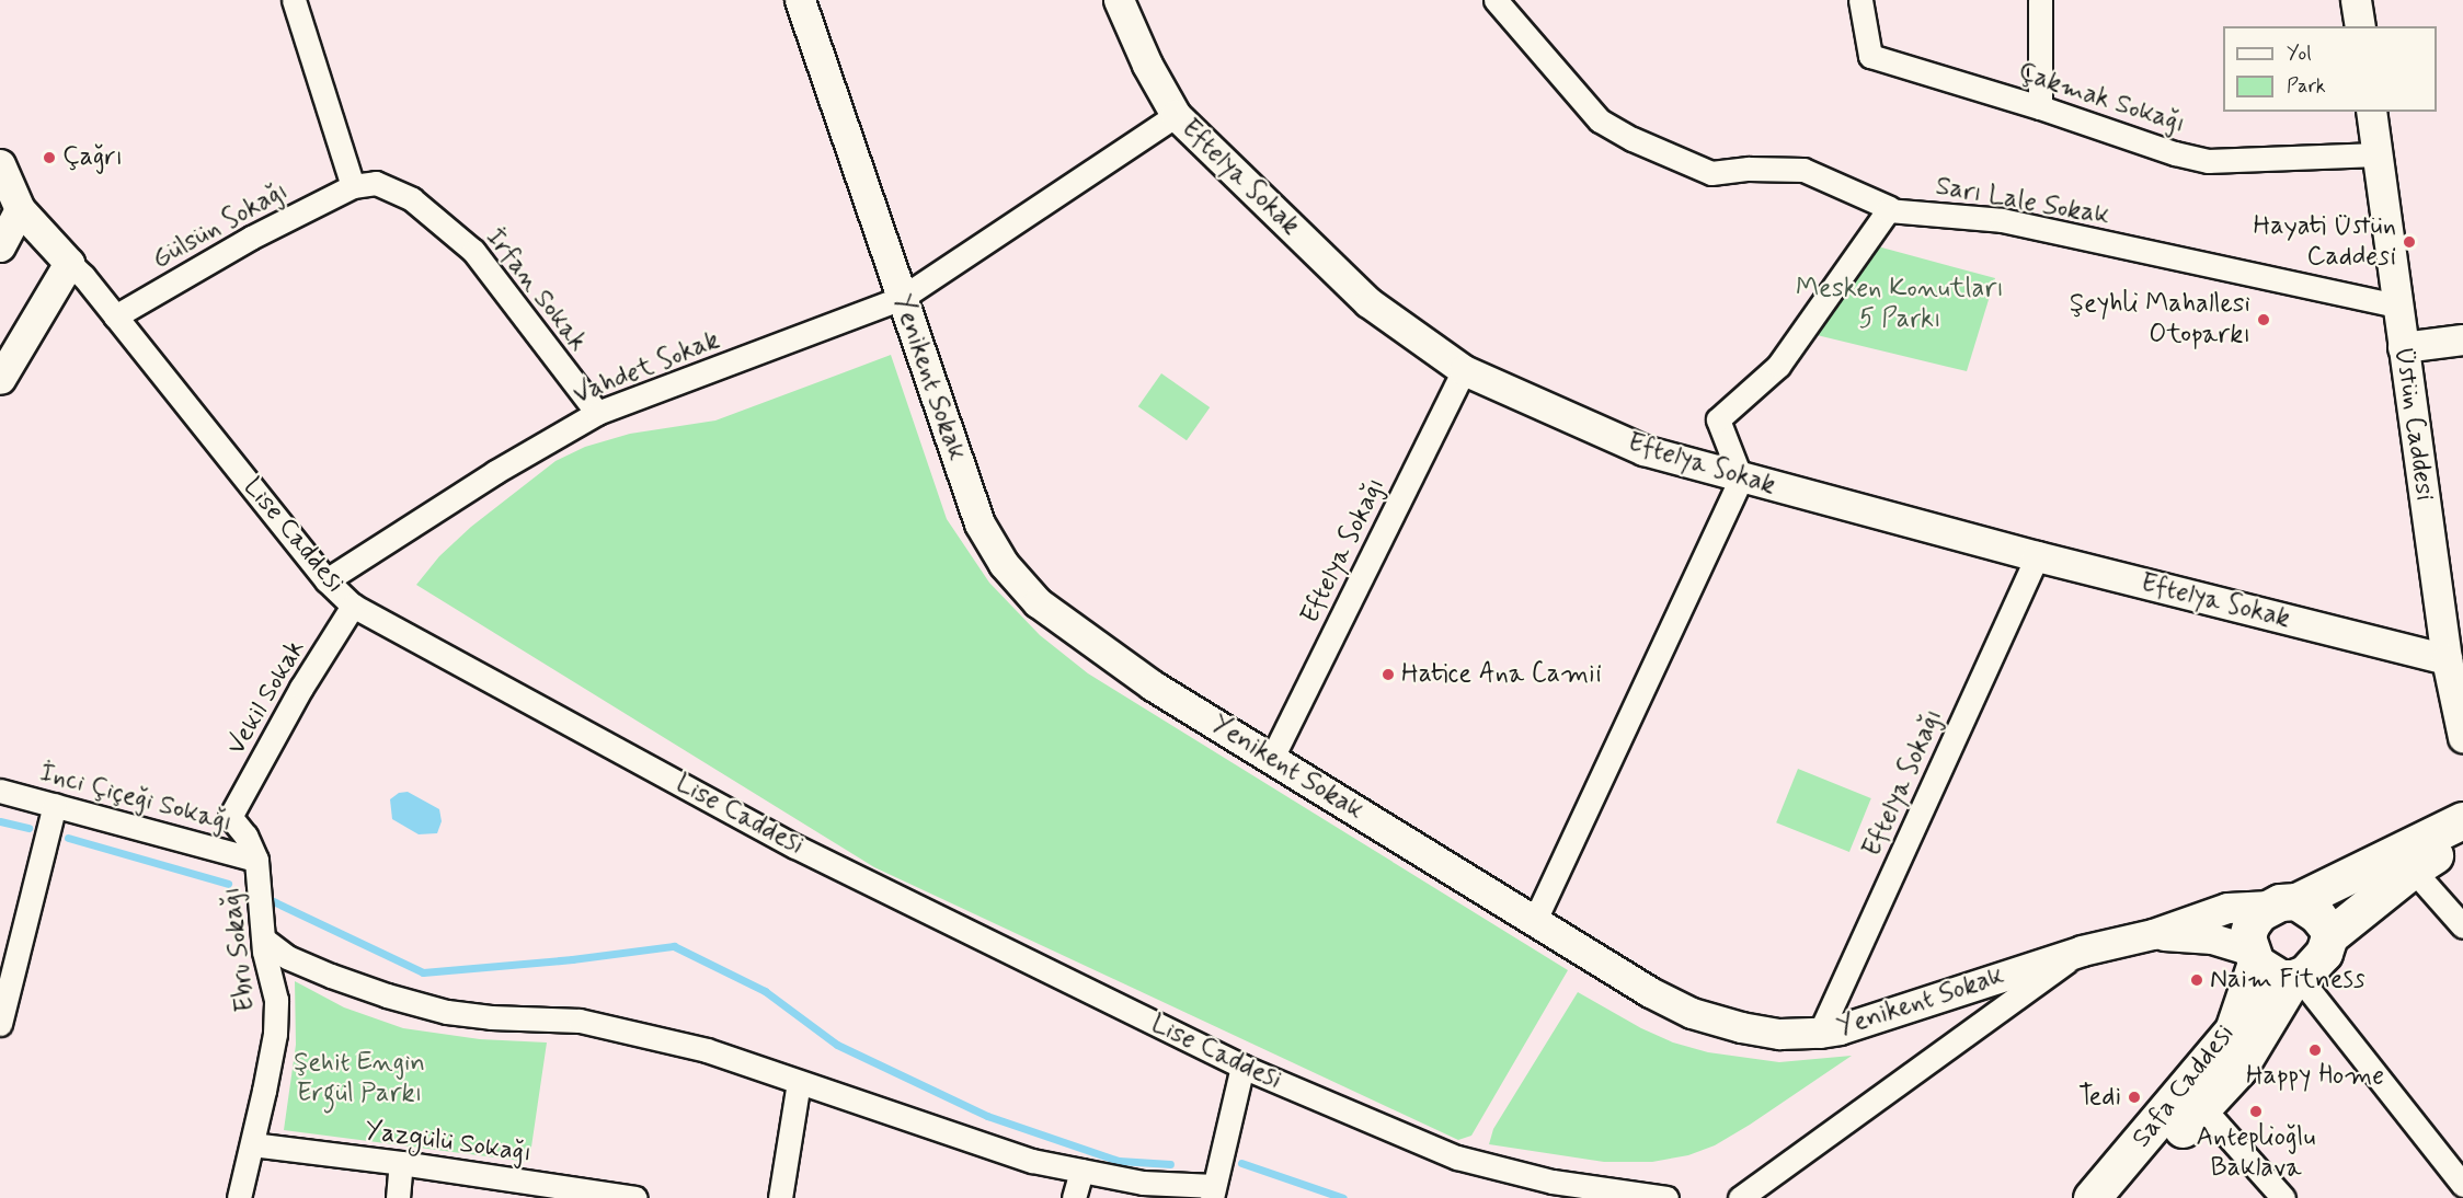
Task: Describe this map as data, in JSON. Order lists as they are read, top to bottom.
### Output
{
  "streets": {
    "main road": ["Safa Caddesi"],
    "street": [
      "Çakmak Sokağı",
      "Eftelya Sokak",
      "Sarı Lale Sokak",
      "Gülsün Sokağı",
      "İrfan Sokak",
      "Vahdet Sokak",
      "Yenikent Sokak",
      "Üstün Caddesi",
      "Lise Caddesi",
      "Eftelya Sokağı",
      "Vekil Sokak",
      "İnci Çiçeği Sokağı",
      "Ebru Sokağı",
      "Yazgülü Sokağı"
    ]
  },
  "crossings": [
    ["Çakmak Sokağı", "Üstün Caddesi"],
    ["Eftelya Sokak", "Üstün Caddesi"],
    ["Eftelya Sokak", "Eftelya Sokağı"],
    ["Sarı Lale Sokak", "Üstün Caddesi"],
    ["Gülsün Sokağı", "İrfan Sokak"],
    ["Gülsün Sokağı", "Lise Caddesi"],
    ["İrfan Sokak", "Vahdet Sokak"],
    ["Vahdet Sokak", "Yenikent Sokak"],
    ["Vahdet Sokak", "Lise Caddesi"],
    ["Yenikent Sokak", "Eftelya Sokağı"],
    ["Yenikent Sokak", "Safa Caddesi"],
    ["Lise Caddesi", "Vekil Sokak"],
    ["Vekil Sokak", "Ebru Sokağı"],
    ["İnci Çiçeği Sokağı", "Ebru Sokağı"],
    ["Ebru Sokağı", "Yazgülü Sokağı"]
  ],
  "parks": ["Mesken Konutları 5 Parkı", "Şehit Engin Ergül Parkı"],
  "places": [
    "Çağrı",
    "Hayati Üstün Caddesi",
    "Şeyhli Mahallesi Otoparkı",
    "Hatice Ana Camii",
    "Naim Fitness",
    "Happy Home",
    "Tedi",
    "Anteplioğlu Baklava"
  ],
  "legend": ["Yol", "Park"]
}
